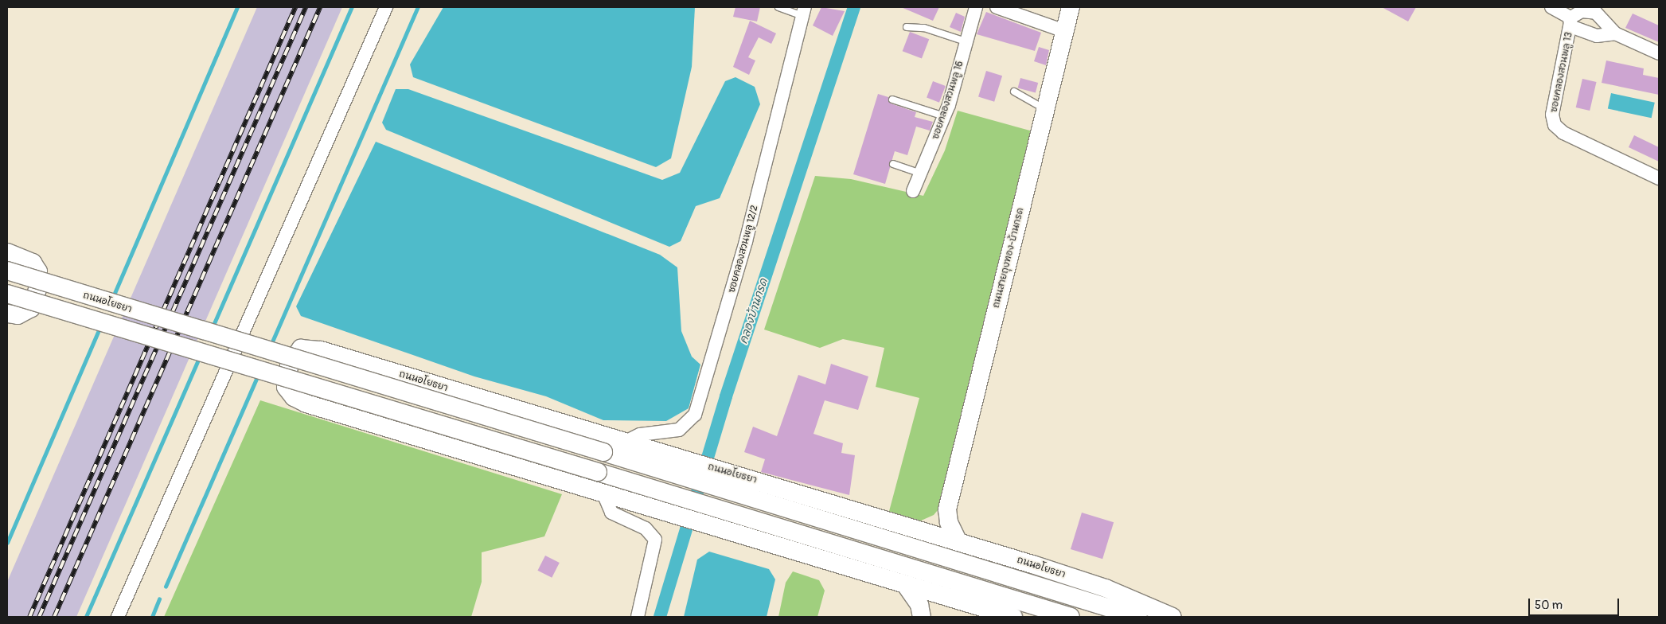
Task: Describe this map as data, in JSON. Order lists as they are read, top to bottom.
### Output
{
  "streets": {
    "street": [
      "ซอยคลองสวนพลู 13",
      "ซอยคลองสวนพลู 16",
      "ซอยคลองสวนพลู 12/2",
      "ถนนสายถุงทอง-บ้านกรด",
      "ถนนอโยธยา"
    ]
  },
  "crossings": [
    ["ซอยคลองสวนพลู 12/2", "ถนนอโยธยา"],
    ["ถนนสายถุงทอง-บ้านกรด", "ถนนอโยธยา"]
  ],
  "water": ["คลองบ้านกรด"],
  "scale_bar": "50 m"
}
